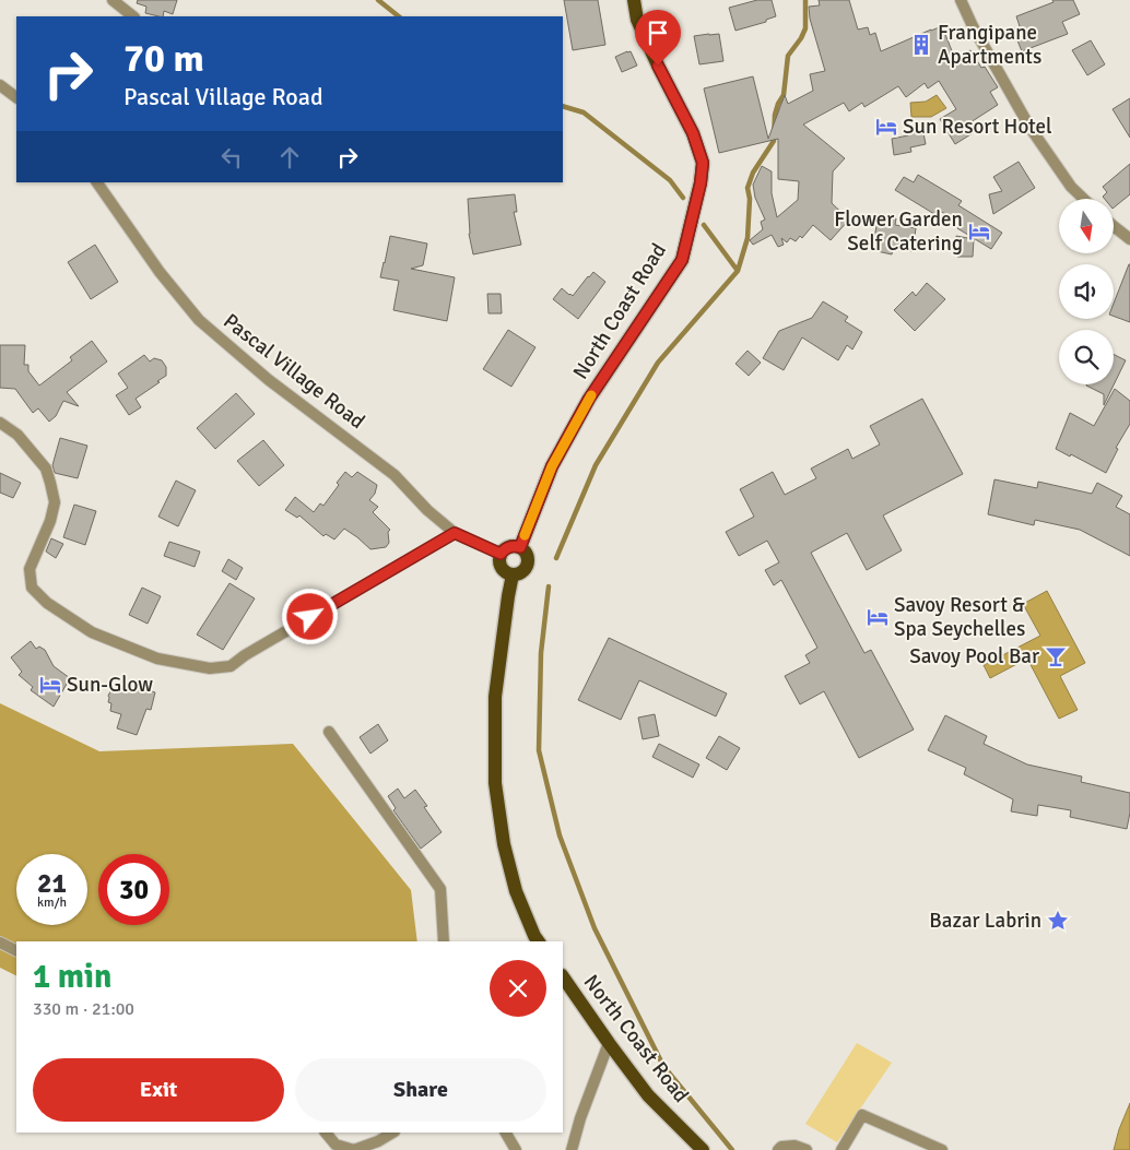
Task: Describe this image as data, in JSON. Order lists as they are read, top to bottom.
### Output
{
  "streets": {
    "main road": ["North Coast Road"],
    "street": ["Pascal Village Road"]
  },
  "crossings": [
    ["North Coast Road", "Pascal Village Road"]
  ],
  "places": {
    "building": ["Frangipane Apartments"],
    "hotel": [
      "Sun Resort Hotel",
      "Flower Garden Self Catering",
      "Savoy Resort & Spa Seychelles",
      "Sun-Glow"
    ],
    "bar": ["Savoy Pool Bar"],
    "place": ["Bazar Labrin"]
  },
  "north": "bottom",
  "page": {
    "turn": ["70 m", "Pascal Village Road"],
    "speed": "21 km/h",
    "limit": "30",
    "heading": ["1 min", "330 m · 21:00"],
    "buttons": ["Exit", "Share"]
  }
}
